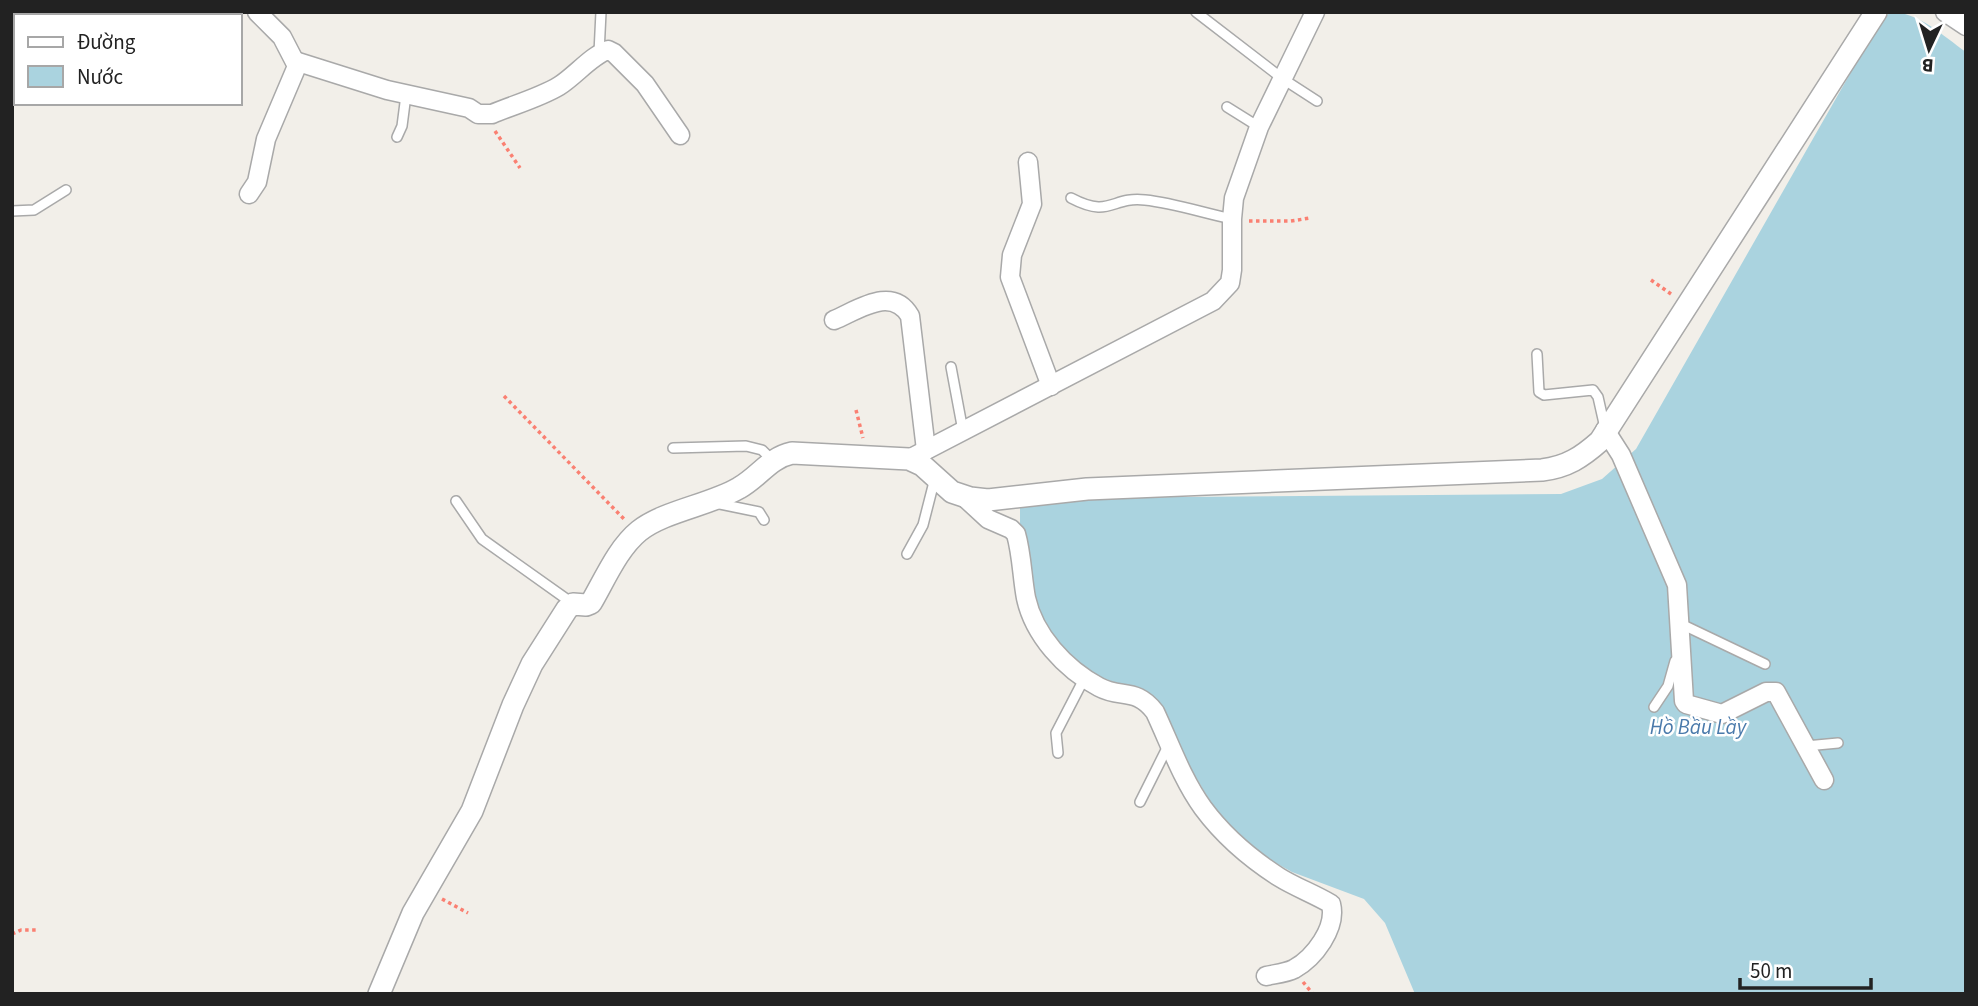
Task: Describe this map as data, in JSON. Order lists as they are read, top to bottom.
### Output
{
  "water": ["Hồ Bầu Lầy"],
  "legend": ["Đường", "Nước"],
  "scale_bar": "50 m",
  "north": "bottom"
}
